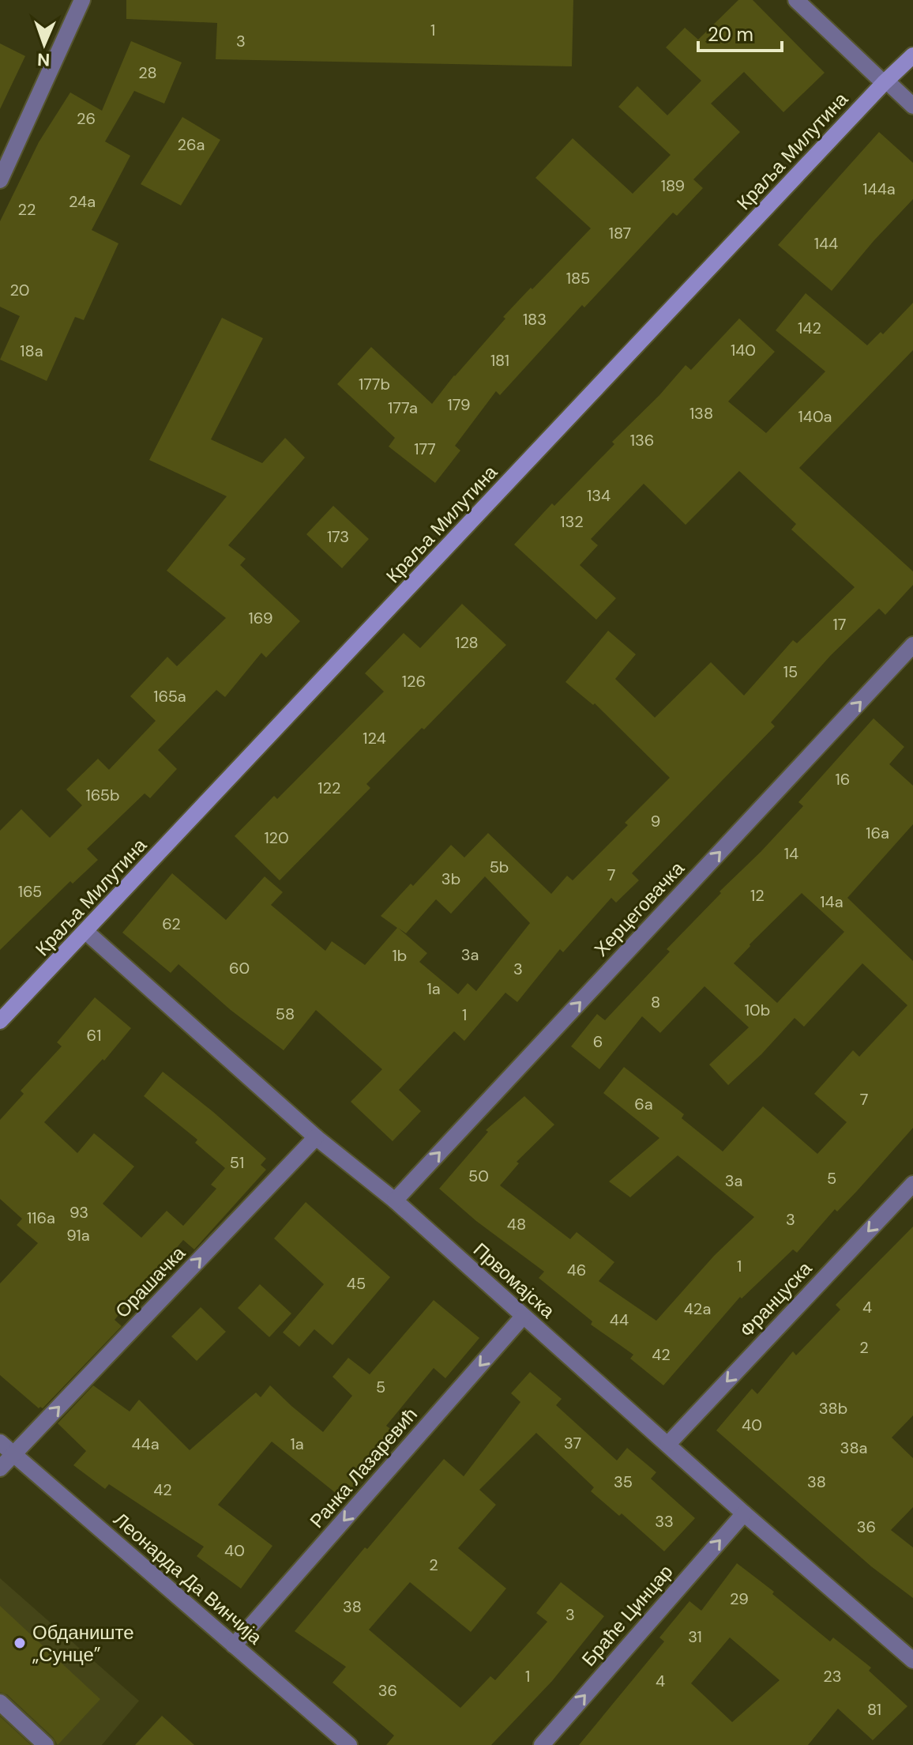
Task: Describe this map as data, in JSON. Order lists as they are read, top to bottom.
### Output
{
  "streets": {
    "main road": ["Краља Милутина"],
    "street": [
      "Херцеговачка",
      "Првомајска",
      "Орашачка",
      "Француска",
      "Ранка Лазаревић",
      "Леонарда Да Винчија",
      "Браће Цинцар"
    ]
  },
  "crossings": [
    ["Краља Милутина", "Првомајска"],
    ["Херцеговачка", "Првомајска"],
    ["Првомајска", "Орашачка"],
    ["Првомајска", "Француска"],
    ["Првомајска", "Ранка Лазаревић"],
    ["Првомајска", "Браће Цинцар"],
    ["Орашачка", "Леонарда Да Винчија"],
    ["Ранка Лазаревић", "Леонарда Да Винчија"]
  ],
  "one_way": [
    "Херцеговачка",
    "Орашачка",
    "Француска",
    "Ранка Лазаревић",
    "Браће Цинцар"
  ],
  "places": ["Обданиште „Сунце”"],
  "house_numbers": [
    "1",
    "3",
    "28",
    "26",
    "26a",
    "189",
    "144a",
    "24a",
    "22",
    "187",
    "144",
    "185",
    "20",
    "183",
    "142",
    "140",
    "18a",
    "181",
    "177b",
    "179",
    "177a",
    "138",
    "140a",
    "136",
    "177",
    "134",
    "132",
    "173",
    "169",
    "17",
    "128",
    "15",
    "126",
    "165a",
    "124",
    "16",
    "122",
    "165b",
    "9",
    "16a",
    "120",
    "14",
    "5b",
    "7",
    "3b",
    "165",
    "12",
    "14a",
    "62",
    "3a",
    "1b",
    "60",
    "3",
    "1a",
    "8",
    "10b",
    "58",
    "1",
    "61",
    "6",
    "7",
    "6a",
    "51",
    "50",
    "5",
    "3a",
    "93",
    "116a",
    "3",
    "48",
    "91a",
    "1",
    "46",
    "45",
    "4",
    "42a",
    "44",
    "2",
    "42",
    "5",
    "38b",
    "40",
    "37",
    "44a",
    "1a",
    "38a",
    "35",
    "38",
    "42",
    "33",
    "36",
    "40",
    "2",
    "29",
    "38",
    "3",
    "31",
    "1",
    "23",
    "4",
    "36",
    "81"
  ],
  "scale_bar": "20 m",
  "north": "bottom"
}
